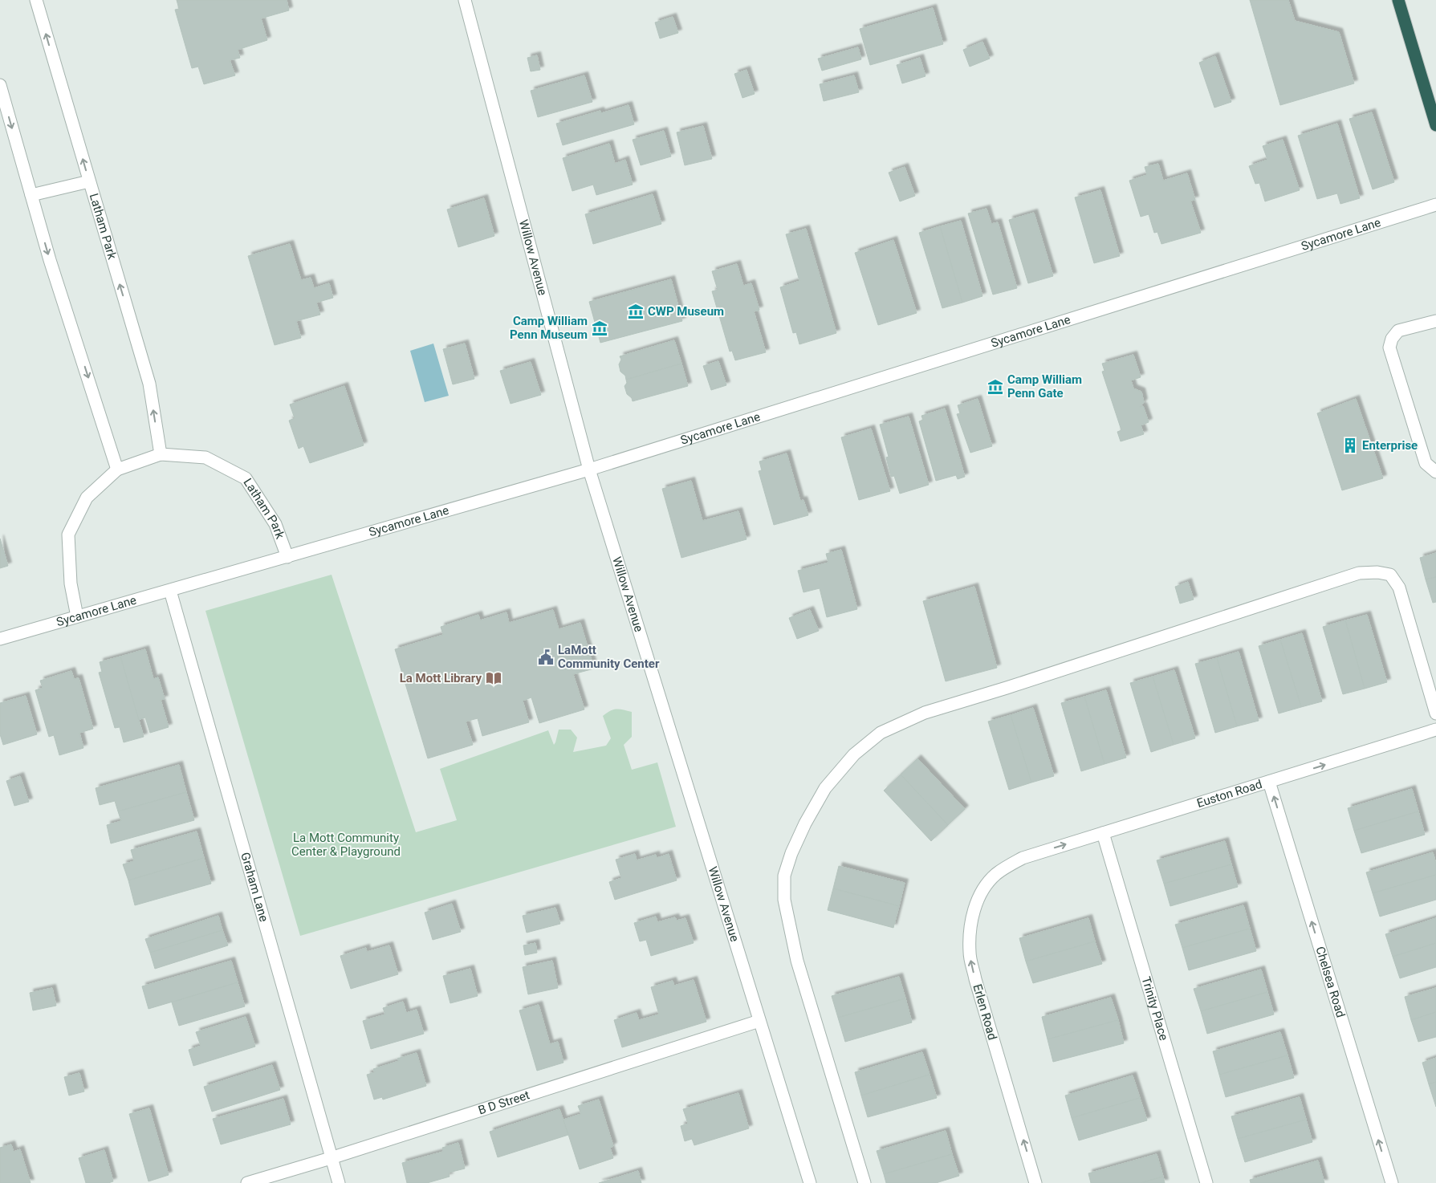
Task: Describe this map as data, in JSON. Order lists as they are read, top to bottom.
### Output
{
  "streets": {
    "street": [
      "Latham Park",
      "Sycamore Lane",
      "Willow Avenue",
      "Euston Road",
      "Graham Lane",
      "Chelsea Road",
      "Trinity Place",
      "Erlen Road",
      "B D Street"
    ]
  },
  "crossings": [
    ["Latham Park", "Sycamore Lane"],
    ["Sycamore Lane", "Willow Avenue"],
    ["Sycamore Lane", "Graham Lane"],
    ["Willow Avenue", "B D Street"],
    ["Euston Road", "Chelsea Road"],
    ["Euston Road", "Trinity Place"],
    ["Euston Road", "Erlen Road"],
    ["Graham Lane", "B D Street"]
  ],
  "one_way": ["Euston Road", "Chelsea Road", "Erlen Road"],
  "parks": ["La Mott Community Center & Playground"],
  "places": {
    "museum": ["CWP Museum", "Camp William Penn Museum", "Camp William Penn Gate"],
    "building": ["Enterprise"],
    "public building": ["LaMott Community Center"],
    "library": ["La Mott Library"]
  }
}
